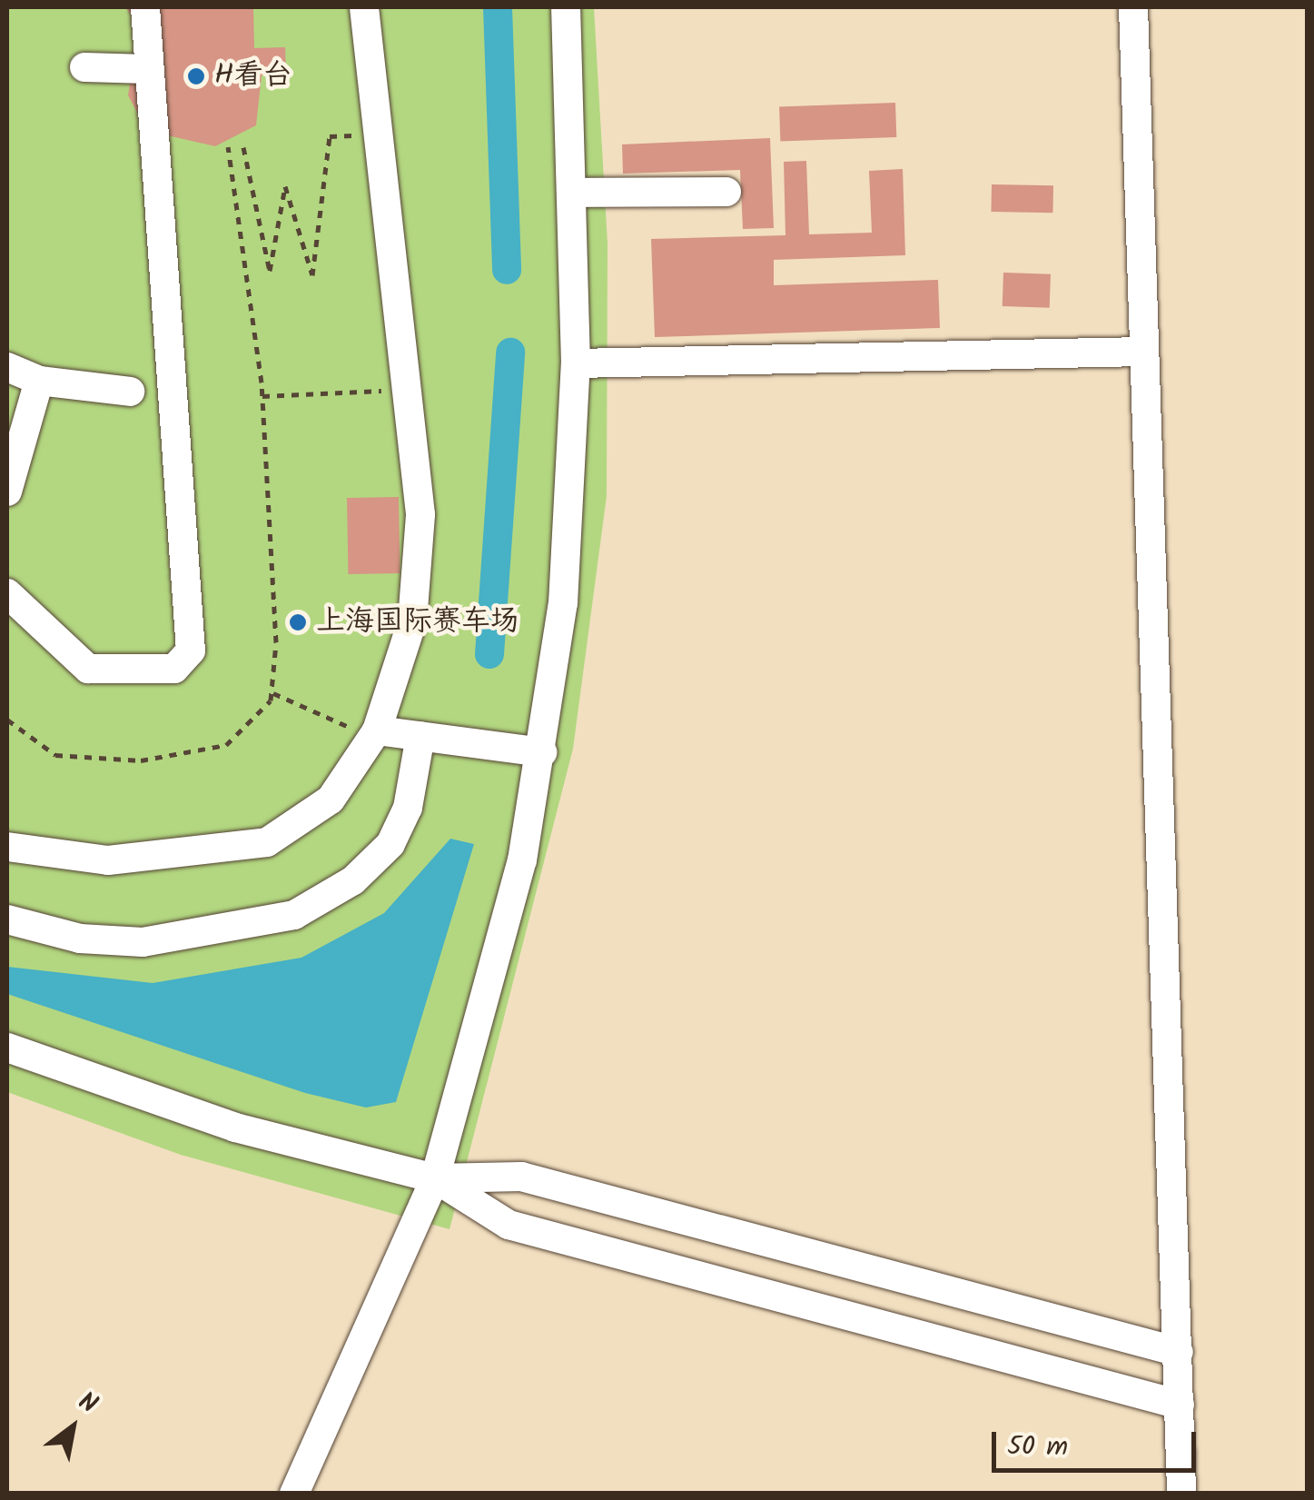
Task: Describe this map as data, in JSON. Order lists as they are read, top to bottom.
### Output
{
  "places": ["H看台", "上海国际赛车场"],
  "scale_bar": "50 m",
  "north": "top right"
}
